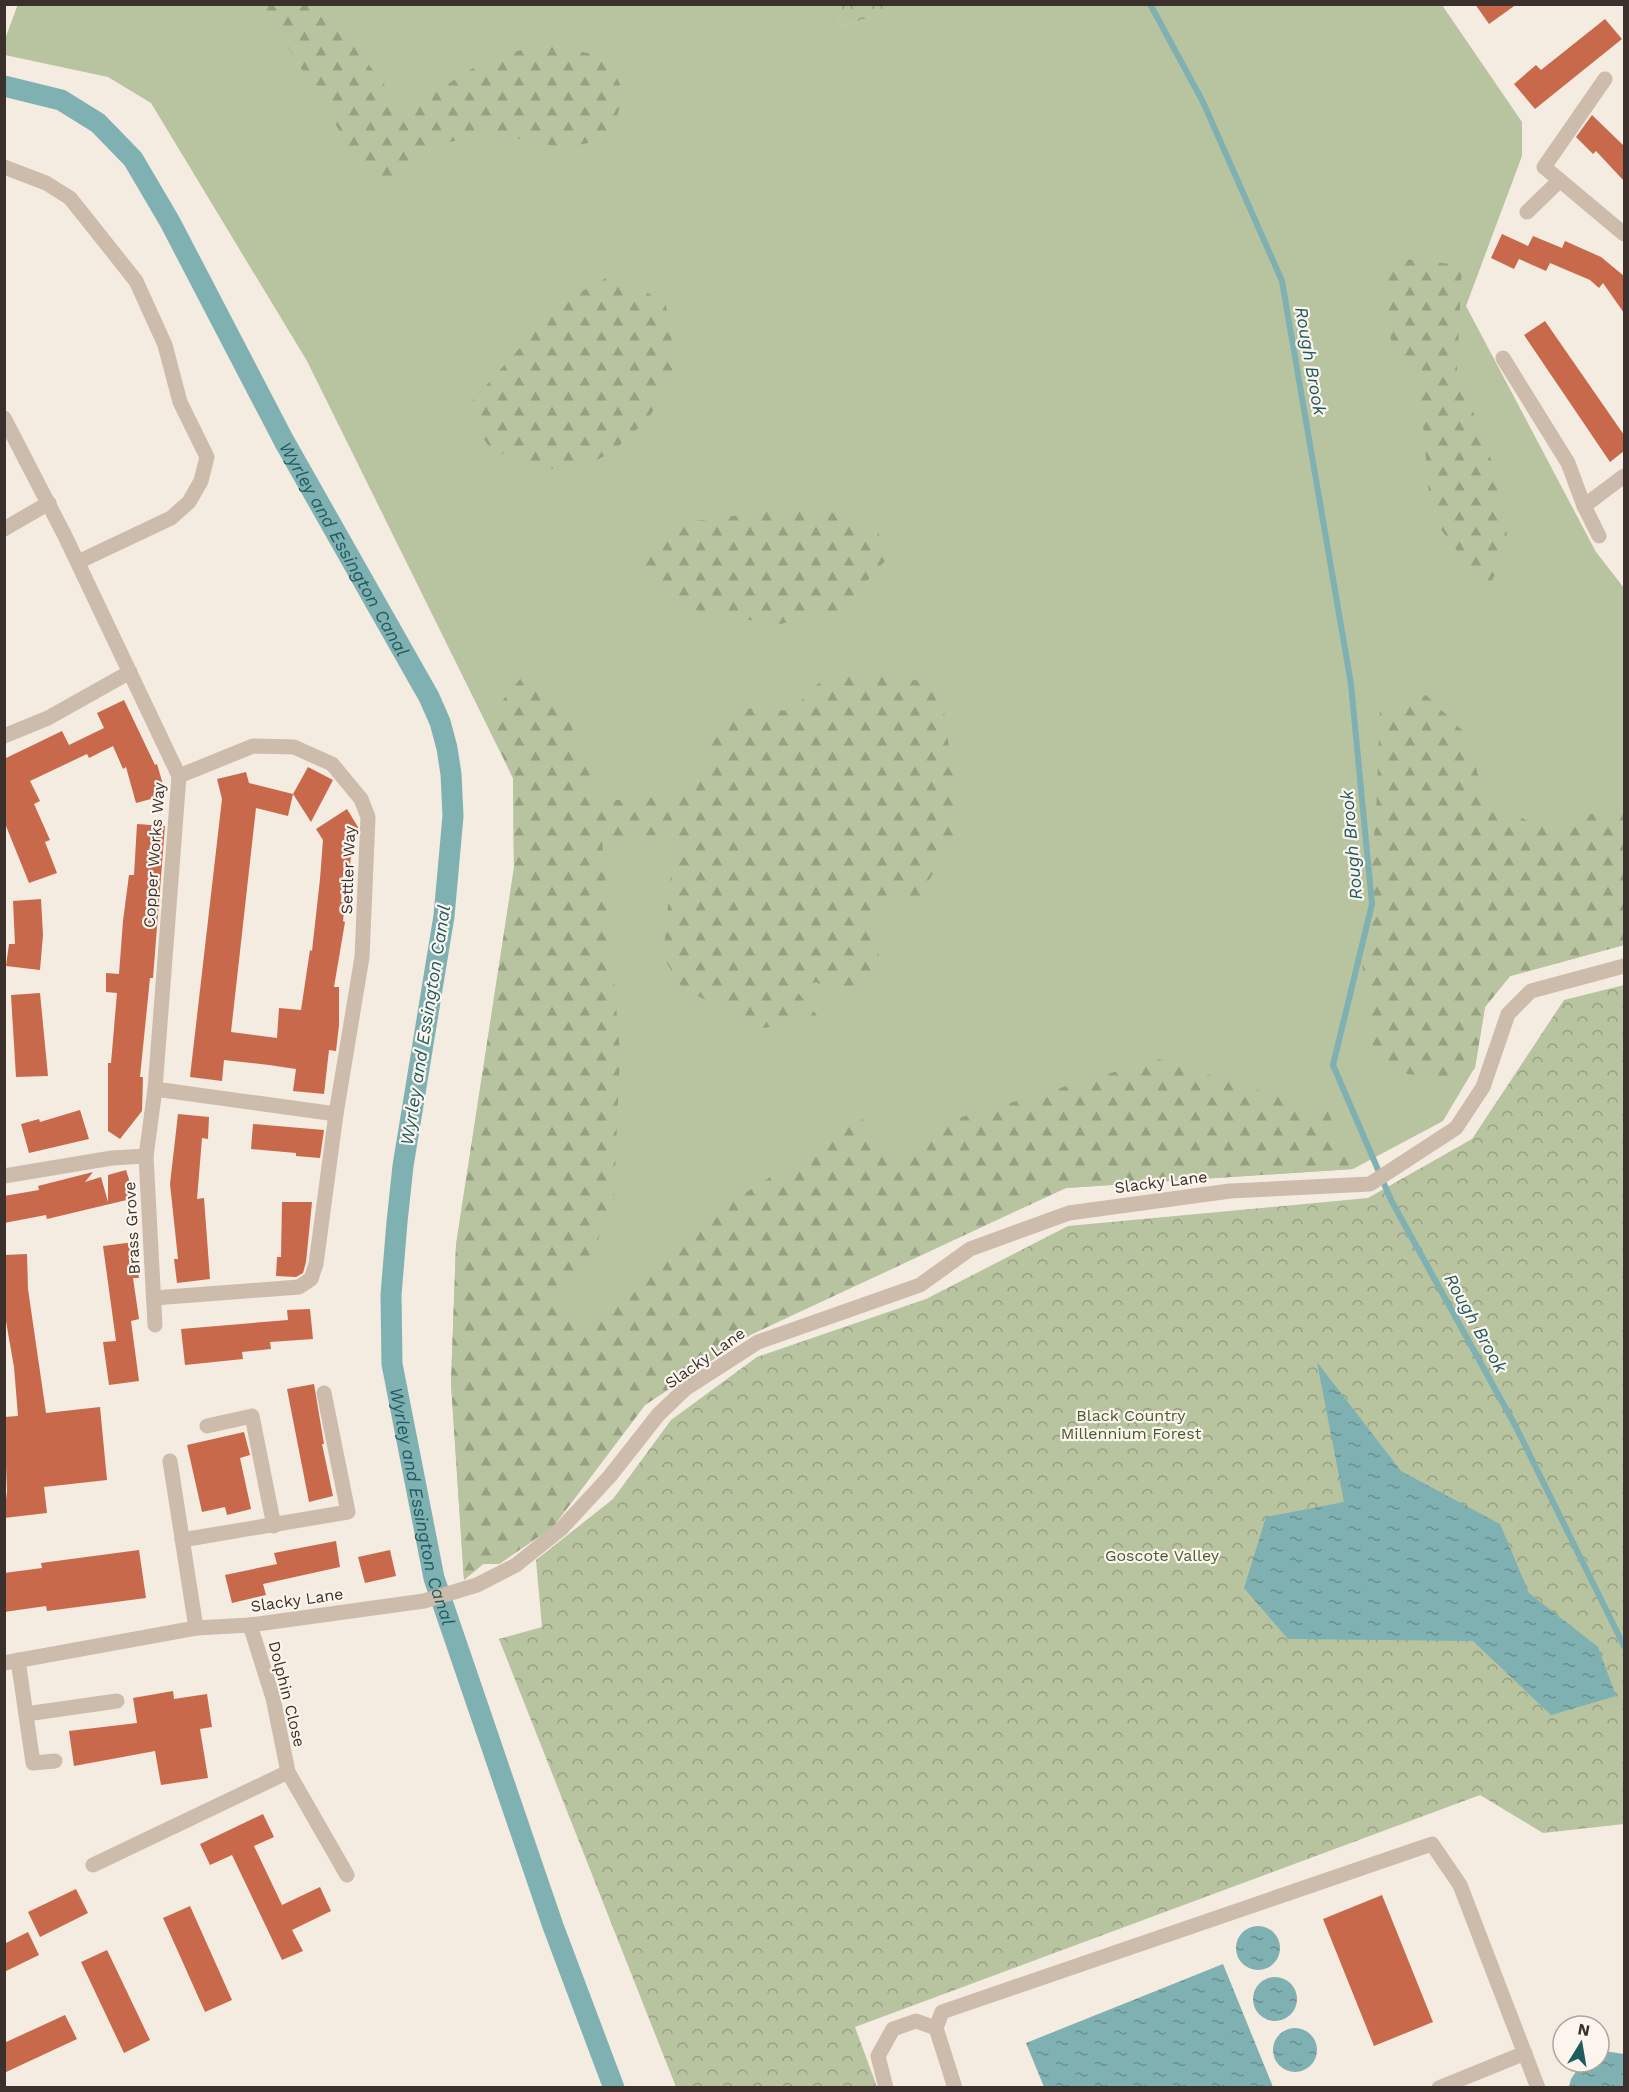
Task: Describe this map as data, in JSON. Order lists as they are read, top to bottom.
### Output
{
  "streets": {
    "street": [
      "Copper Works Way",
      "Settler Way",
      "Slacky Lane",
      "Brass Grove",
      "Dolphin Close"
    ]
  },
  "crossings": [
    ["Copper Works Way", "Settler Way"],
    ["Copper Works Way", "Brass Grove"],
    ["Settler Way", "Brass Grove"],
    ["Slacky Lane", "Dolphin Close"]
  ],
  "water": ["Rough Brook", "Wyrley and Essington Canal"],
  "parks": ["Black Country Millennium Forest", "Goscote Valley"],
  "north": "top"
}
